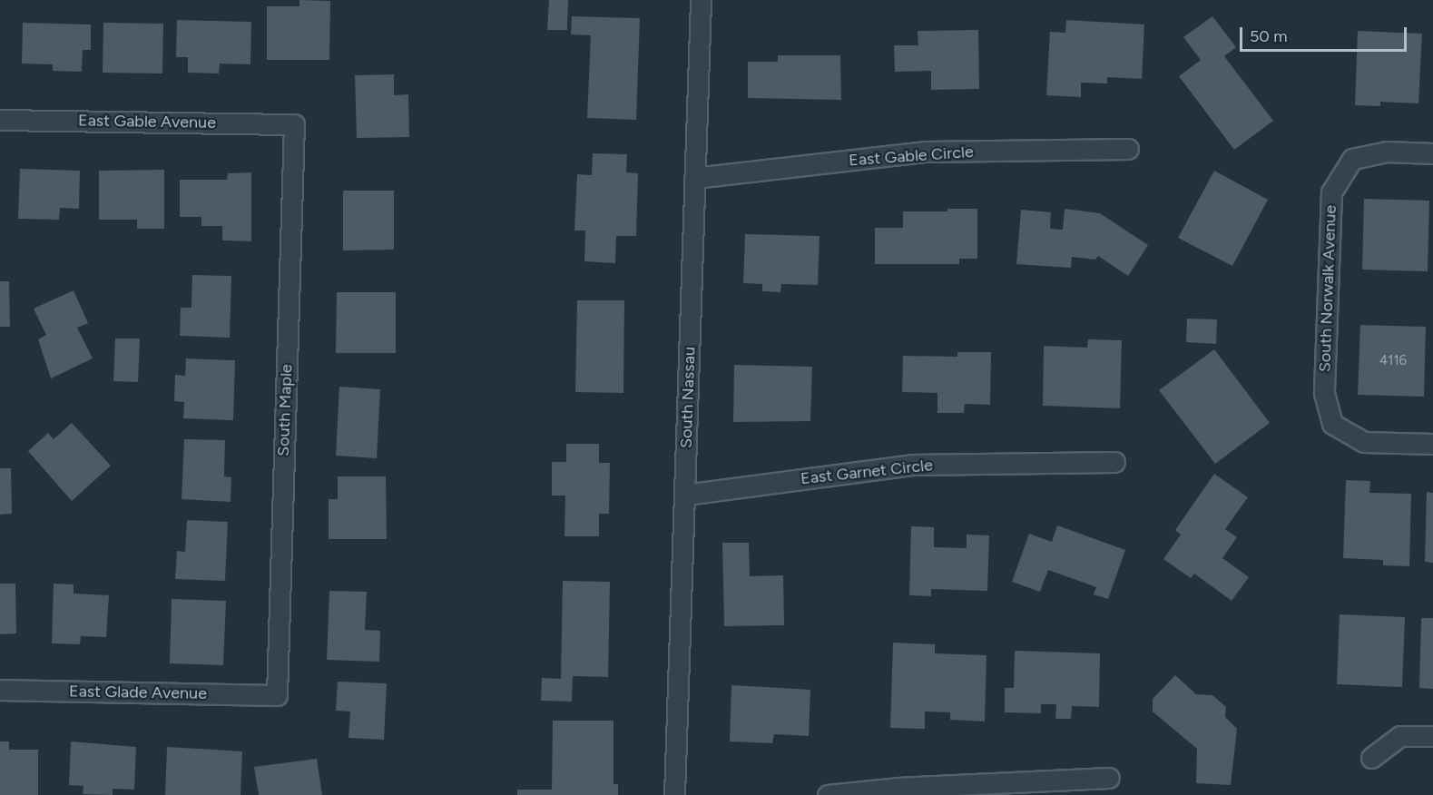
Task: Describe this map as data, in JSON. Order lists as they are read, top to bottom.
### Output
{
  "streets": {
    "street": [
      "East Gable Avenue",
      "East Gable Circle",
      "South Norwalk Avenue",
      "South Nassau",
      "South Maple",
      "East Garnet Circle",
      "East Glade Avenue"
    ]
  },
  "crossings": [
    ["East Gable Avenue", "South Maple"],
    ["East Gable Circle", "South Nassau"],
    ["South Nassau", "East Garnet Circle"],
    ["South Maple", "East Glade Avenue"]
  ],
  "house_numbers": ["4116"],
  "scale_bar": "50 m"
}
